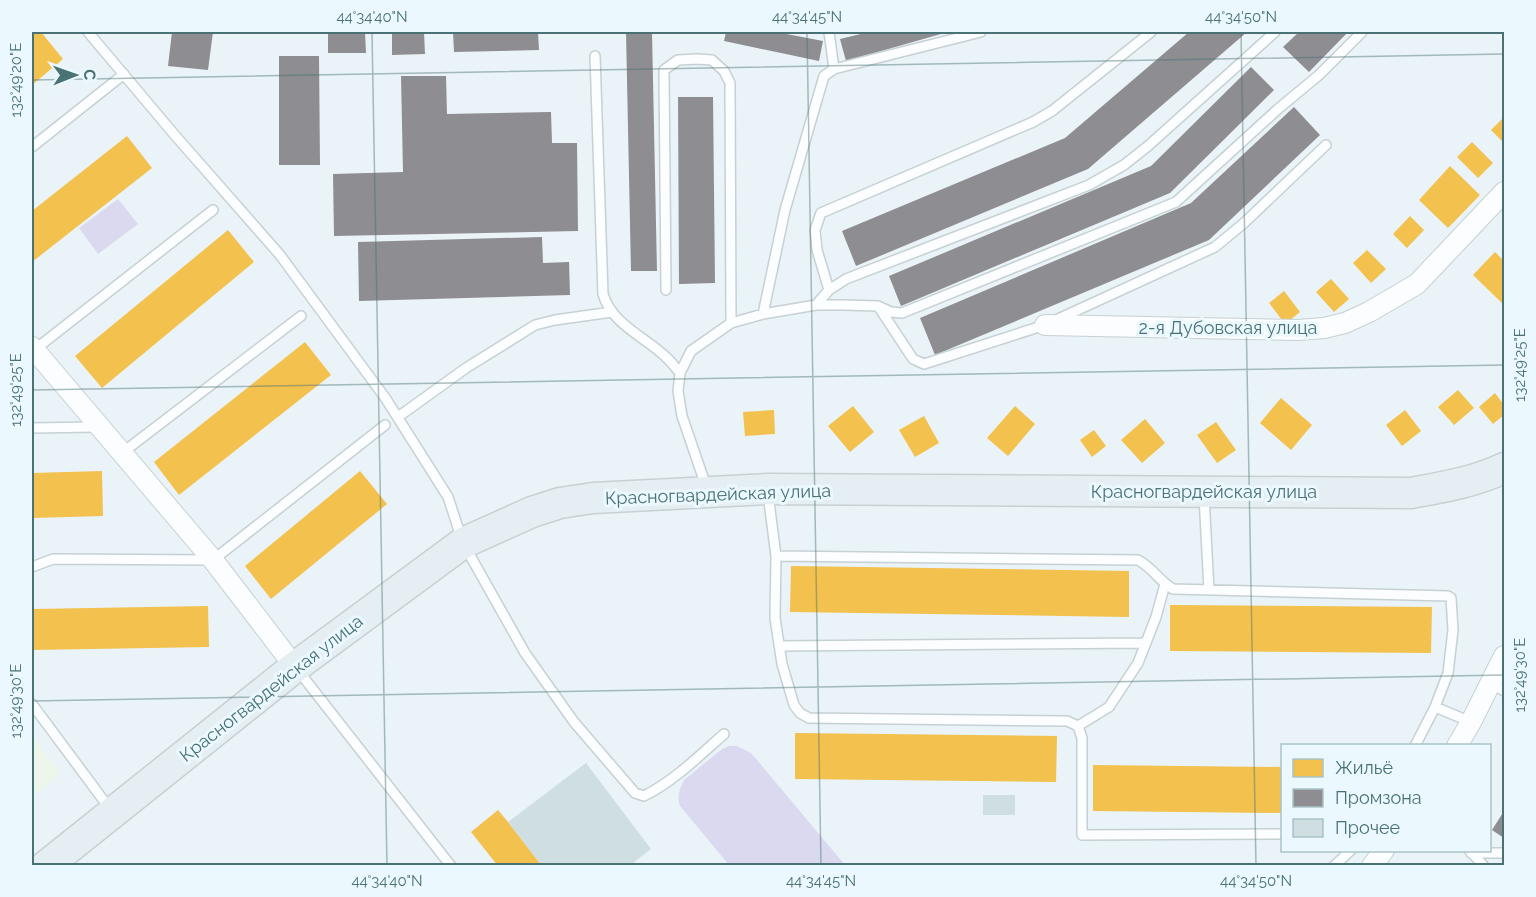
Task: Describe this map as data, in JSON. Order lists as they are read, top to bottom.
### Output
{
  "streets": {
    "main road": ["Красногвардейская улица"],
    "street": ["2-я Дубовская улица"]
  },
  "legend": ["Жильё", "Промзона", "Прочее"],
  "north": "right",
  "coordinates": [
    "44°34'40\"N",
    "44°34'45\"N",
    "44°34'50\"N",
    "132°49'20\"E",
    "132°49'25\"E",
    "132°49'30\"E"
  ]
}
